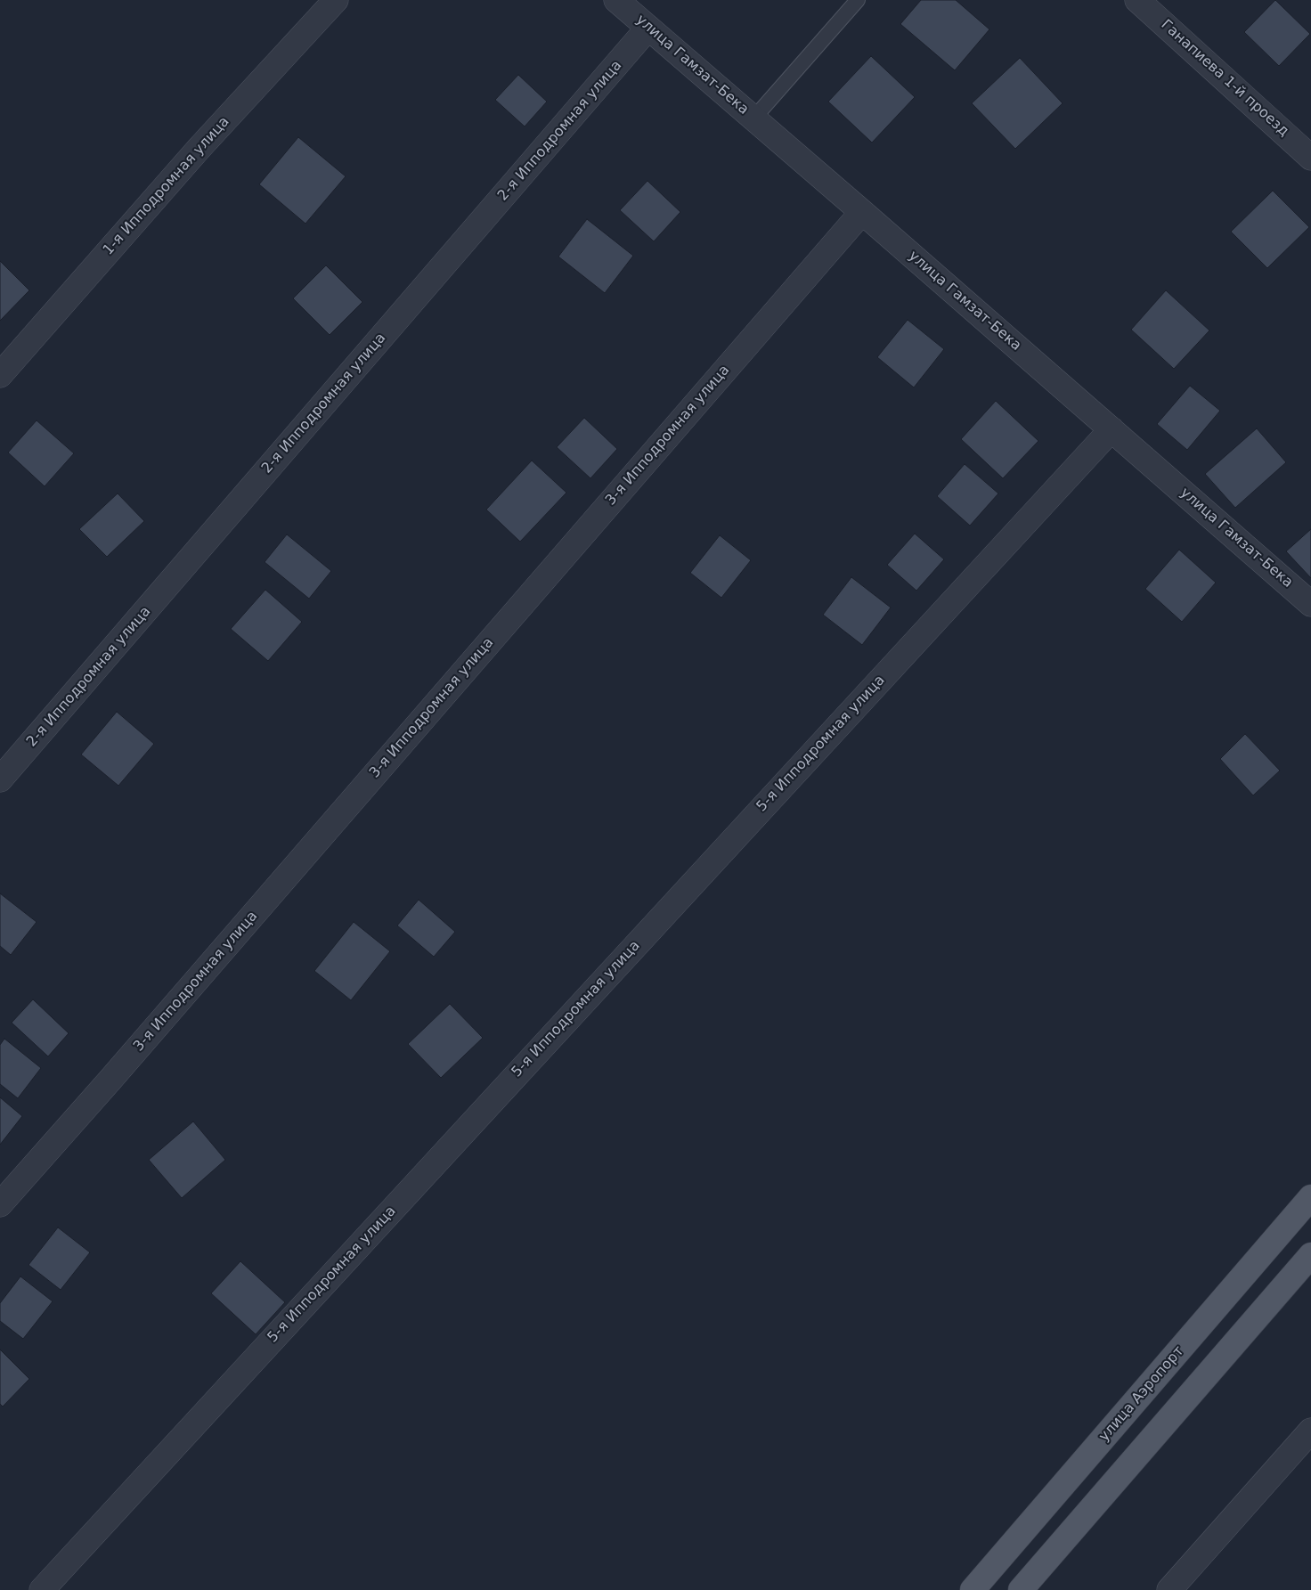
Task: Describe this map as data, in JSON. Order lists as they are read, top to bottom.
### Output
{
  "streets": {
    "main road": ["улица Аэропорт"],
    "street": [
      "улица Гамзат-Бека",
      "Ганапиева 1-й проезд",
      "2-я Ипподромная улица",
      "1-я Ипподромная улица",
      "3-я Ипподромная улица",
      "5-я Ипподромная улица"
    ]
  },
  "crossings": [
    ["улица Гамзат-Бека", "2-я Ипподромная улица"],
    ["улица Гамзат-Бека", "3-я Ипподромная улица"],
    ["улица Гамзат-Бека", "5-я Ипподромная улица"]
  ]
}
